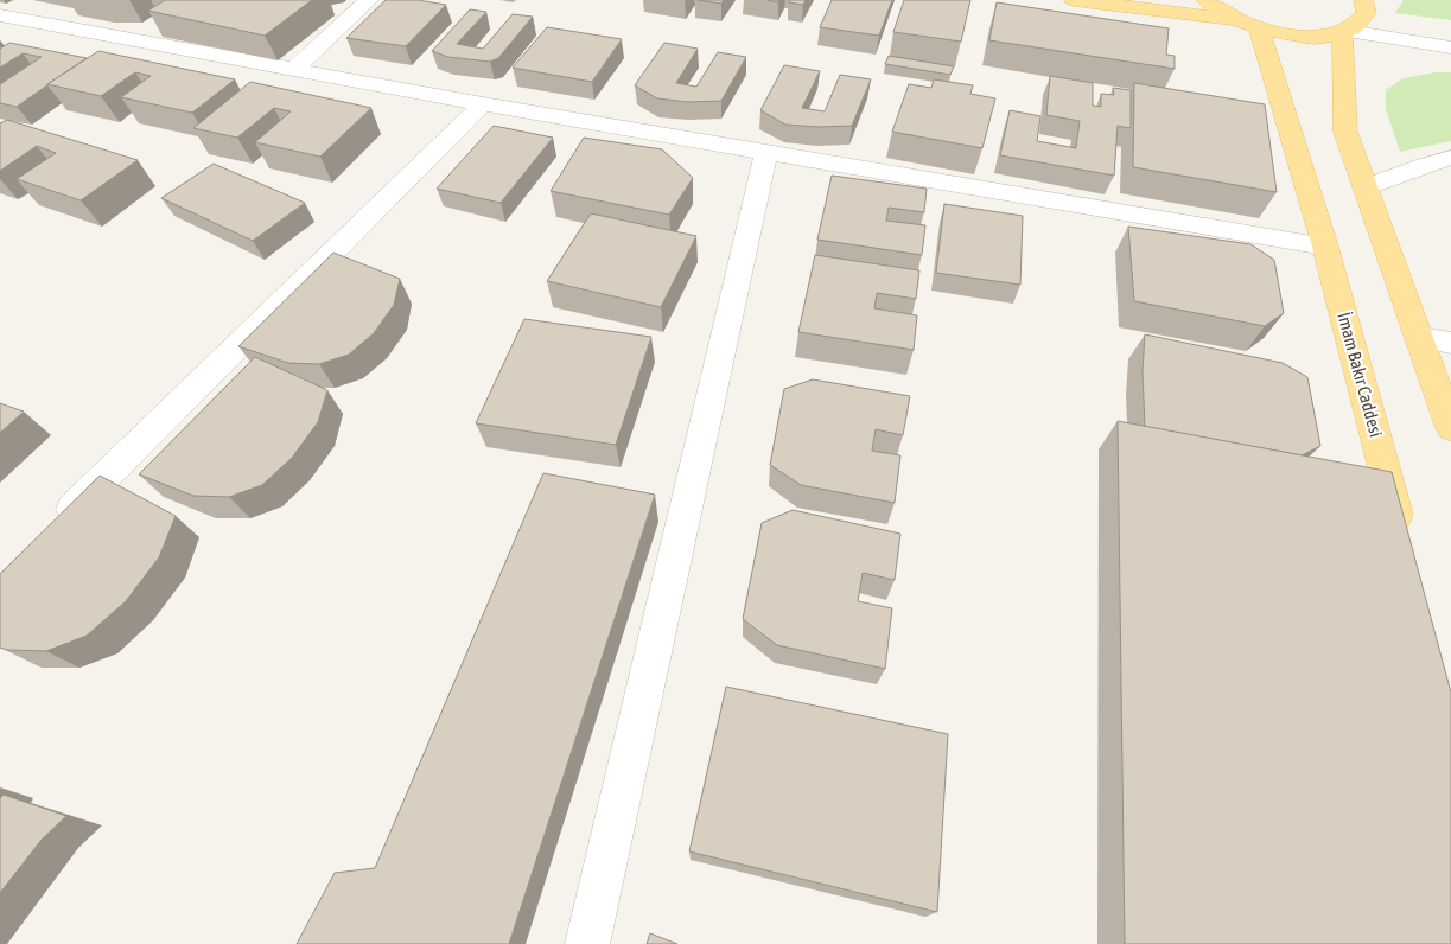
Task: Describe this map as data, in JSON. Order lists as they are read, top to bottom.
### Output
{
  "streets": {
    "main road": ["İmam Bakır Caddesi"]
  }
}
